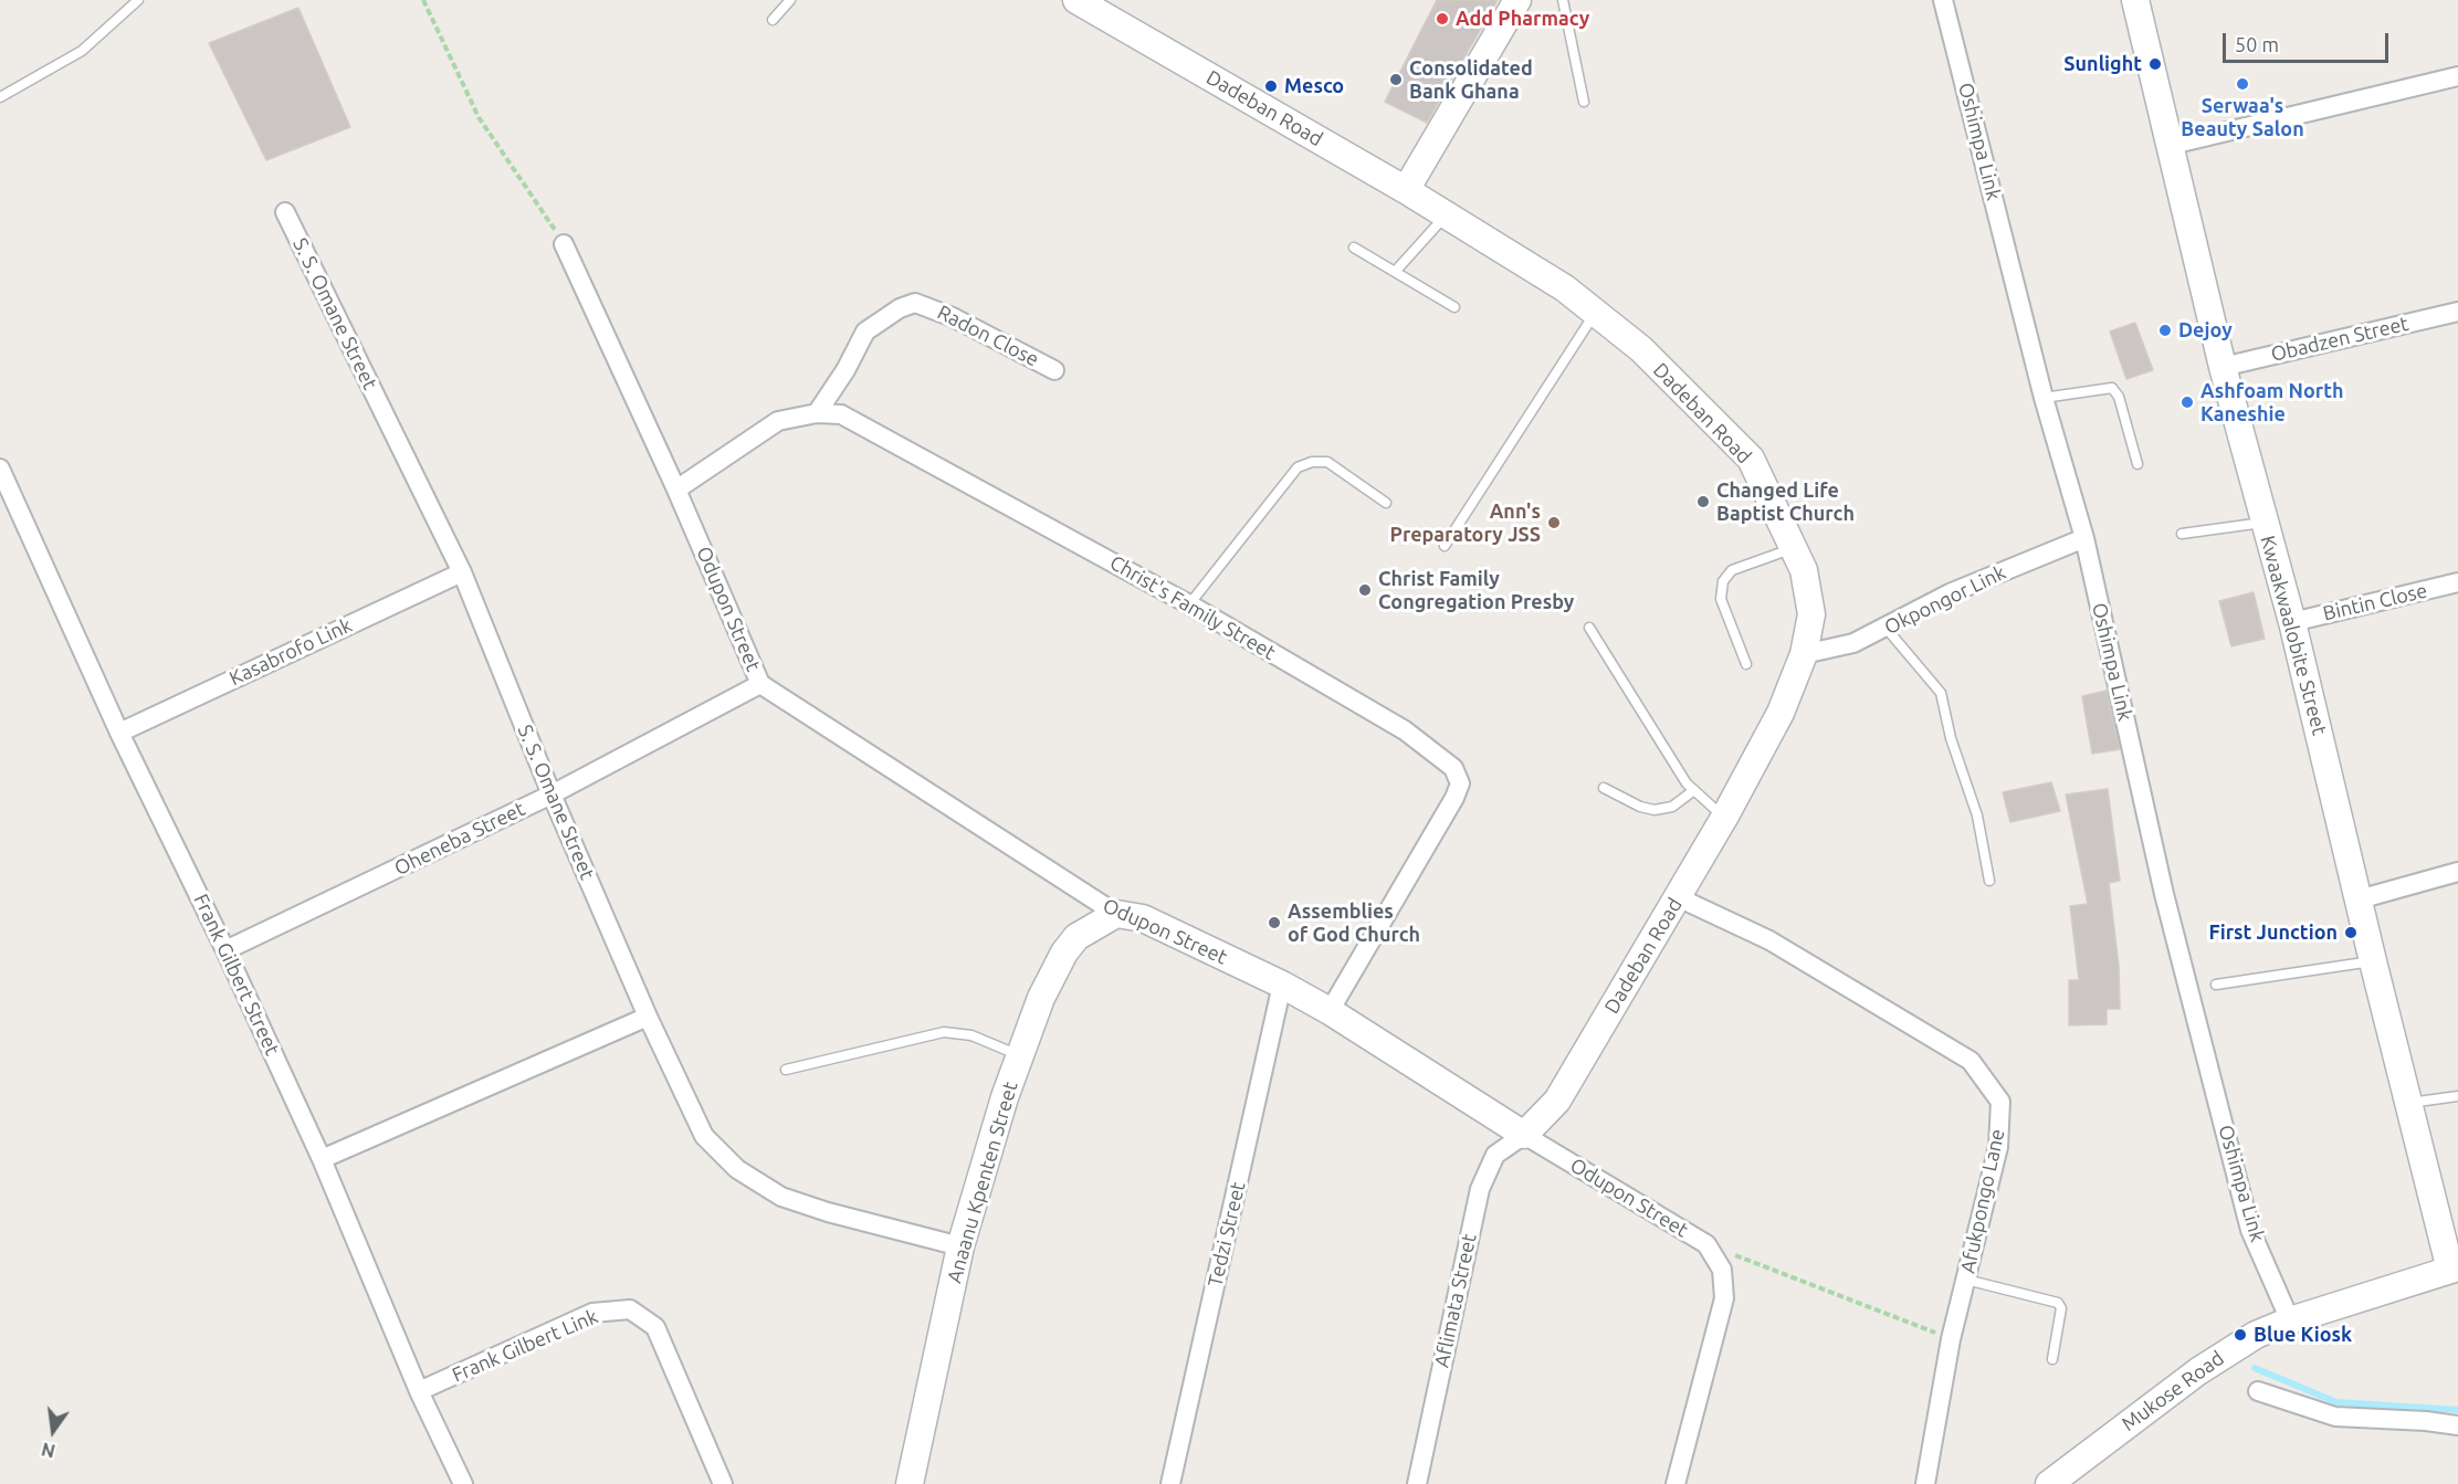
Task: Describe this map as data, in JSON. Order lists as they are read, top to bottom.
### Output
{
  "streets": {
    "street": [
      "Dadeban Road",
      "Oshimpa Link",
      "S. S. Omane Street",
      "Radon Close",
      "Obadzen Street",
      "Okpongor Link",
      "Bintin Close",
      "Christ's Family Street",
      "Odupon Street",
      "Kwaakwaalobite Street",
      "Kasabrofo Link",
      "Oheneba Street",
      "Frank Gilbert Street",
      "Anaanu Kpenten Street",
      "Afukpongo Lane",
      "Tedzi Street",
      "Aflimata Street",
      "Frank Gilbert Link",
      "Mukose Road"
    ]
  },
  "crossings": [
    ["Dadeban Road", "Okpongor Link"],
    ["Dadeban Road", "Odupon Street"],
    ["Dadeban Road", "Afukpongo Lane"],
    ["Dadeban Road", "Aflimata Street"],
    ["Oshimpa Link", "Okpongor Link"],
    ["Oshimpa Link", "Mukose Road"],
    ["S. S. Omane Street", "Kasabrofo Link"],
    ["S. S. Omane Street", "Oheneba Street"],
    ["S. S. Omane Street", "Anaanu Kpenten Street"],
    ["Radon Close", "Christ's Family Street"],
    ["Obadzen Street", "Kwaakwaalobite Street"],
    ["Bintin Close", "Kwaakwaalobite Street"],
    ["Christ's Family Street", "Odupon Street"],
    ["Odupon Street", "Oheneba Street"],
    ["Odupon Street", "Anaanu Kpenten Street"],
    ["Odupon Street", "Tedzi Street"],
    ["Odupon Street", "Aflimata Street"],
    ["Kwaakwaalobite Street", "Mukose Road"],
    ["Kasabrofo Link", "Frank Gilbert Street"],
    ["Oheneba Street", "Frank Gilbert Street"],
    ["Frank Gilbert Street", "Frank Gilbert Link"]
  ],
  "places": [
    "Add Pharmacy",
    "Sunlight",
    "Consolidated Bank Ghana",
    "Serwaa's Beauty Salon",
    "Mesco",
    "Dejoy",
    "Ashfoam North Kaneshie",
    "Changed Life Baptist Church",
    "Ann's Preparatory JSS",
    "Christ Family Congregation Presby",
    "Assemblies of God Church",
    "First Junction",
    "Blue Kiosk"
  ],
  "scale_bar": "50 m",
  "north": "bottom"
}
